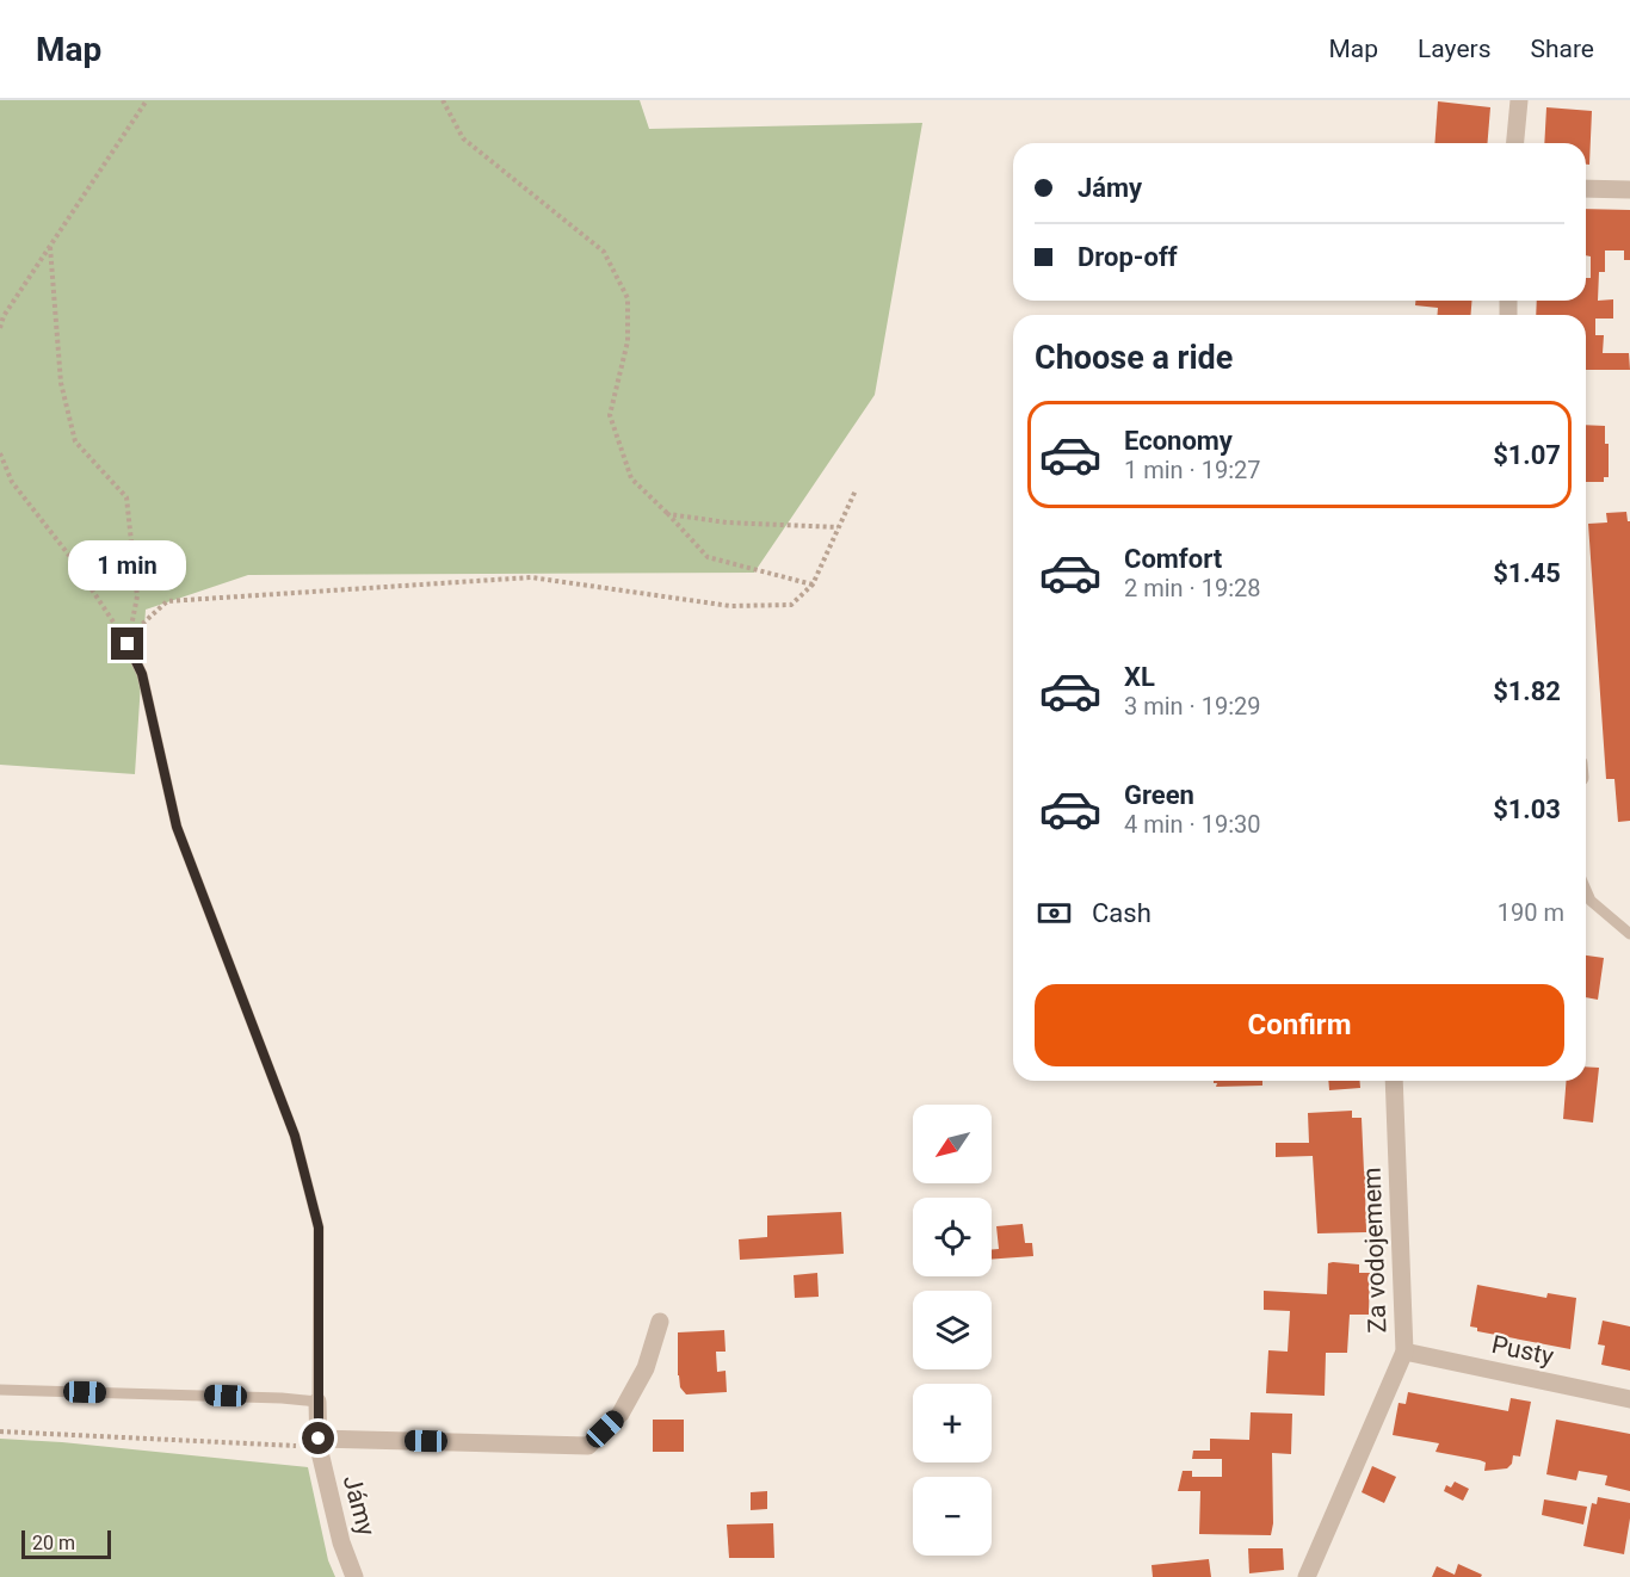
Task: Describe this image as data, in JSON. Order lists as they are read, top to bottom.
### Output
{
  "streets": {
    "street": ["Za vodojemem", "Pusty", "Jámy"]
  },
  "crossings": [
    ["Za vodojemem", "Pusty"]
  ],
  "scale_bar": "20 m",
  "north": "bottom left",
  "page": {
    "header": "Map",
    "nav": ["Map", "Layers", "Share"],
    "banner": ["Jámy", "Drop-off"],
    "heading": "Choose a ride",
    "list": [
      {
        "name": "Economy",
        "note": "1 min · 19:27",
        "value": "$1.07"
      },
      {
        "name": "Comfort",
        "note": "2 min · 19:28",
        "value": "$1.45"
      },
      {
        "name": "XL",
        "note": "3 min · 19:29",
        "value": "$1.82"
      },
      {
        "name": "Green",
        "note": "4 min · 19:30",
        "value": "$1.03"
      }
    ],
    "bubble": "1 min",
    "pay": ["Cash", "190 m"],
    "buttons": "Confirm",
    "map_buttons": ["+", "−"],
    "scale": "20 m"
  }
}
